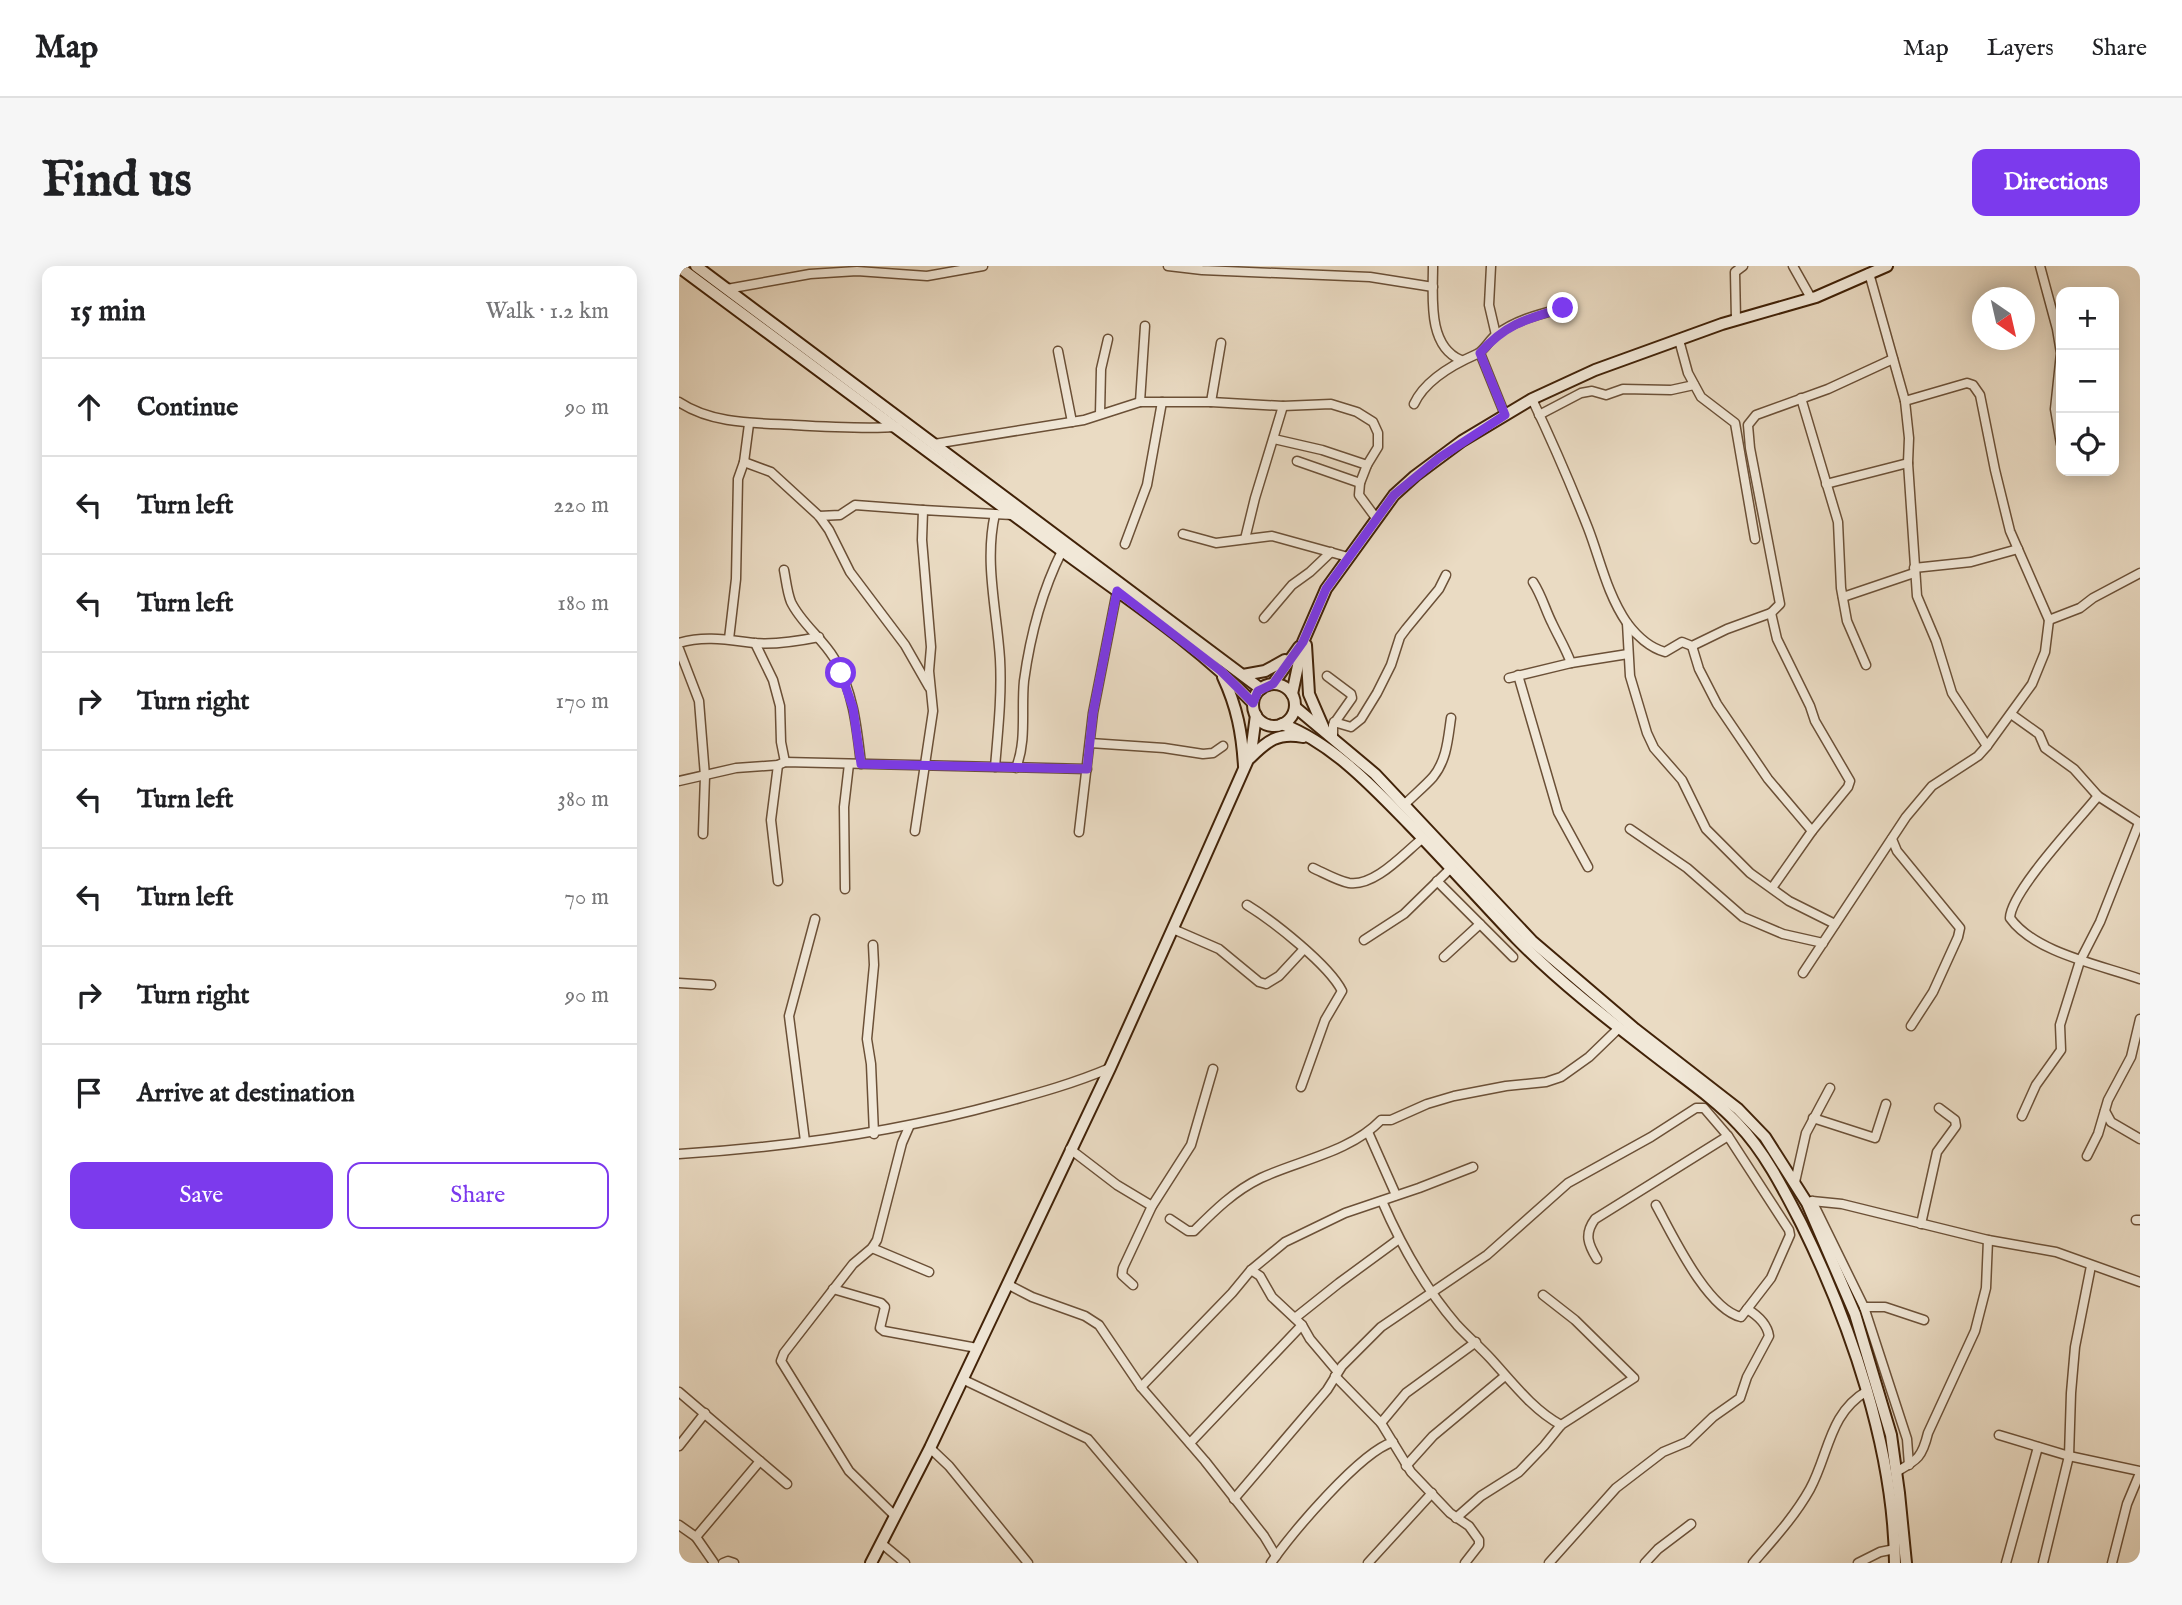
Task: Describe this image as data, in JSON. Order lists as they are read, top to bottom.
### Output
{
  "north": "bottom right",
  "page": {
    "header": "Map",
    "nav": ["Map", "Layers", "Share"],
    "buttons": [
      "Directions",
      ["Save", "Share"]
    ],
    "title": "Find us",
    "heading": ["15 min", "Walk · 1.2 km"],
    "map_buttons": ["+", "−"],
    "list": [
      ["Continue", "90 m"],
      ["Turn left", "220 m"],
      ["Turn left", "180 m"],
      ["Turn right", "170 m"],
      ["Turn left", "380 m"],
      ["Turn left", "70 m"],
      ["Turn right", "90 m"],
      "Arrive at destination"
    ]
  }
}
